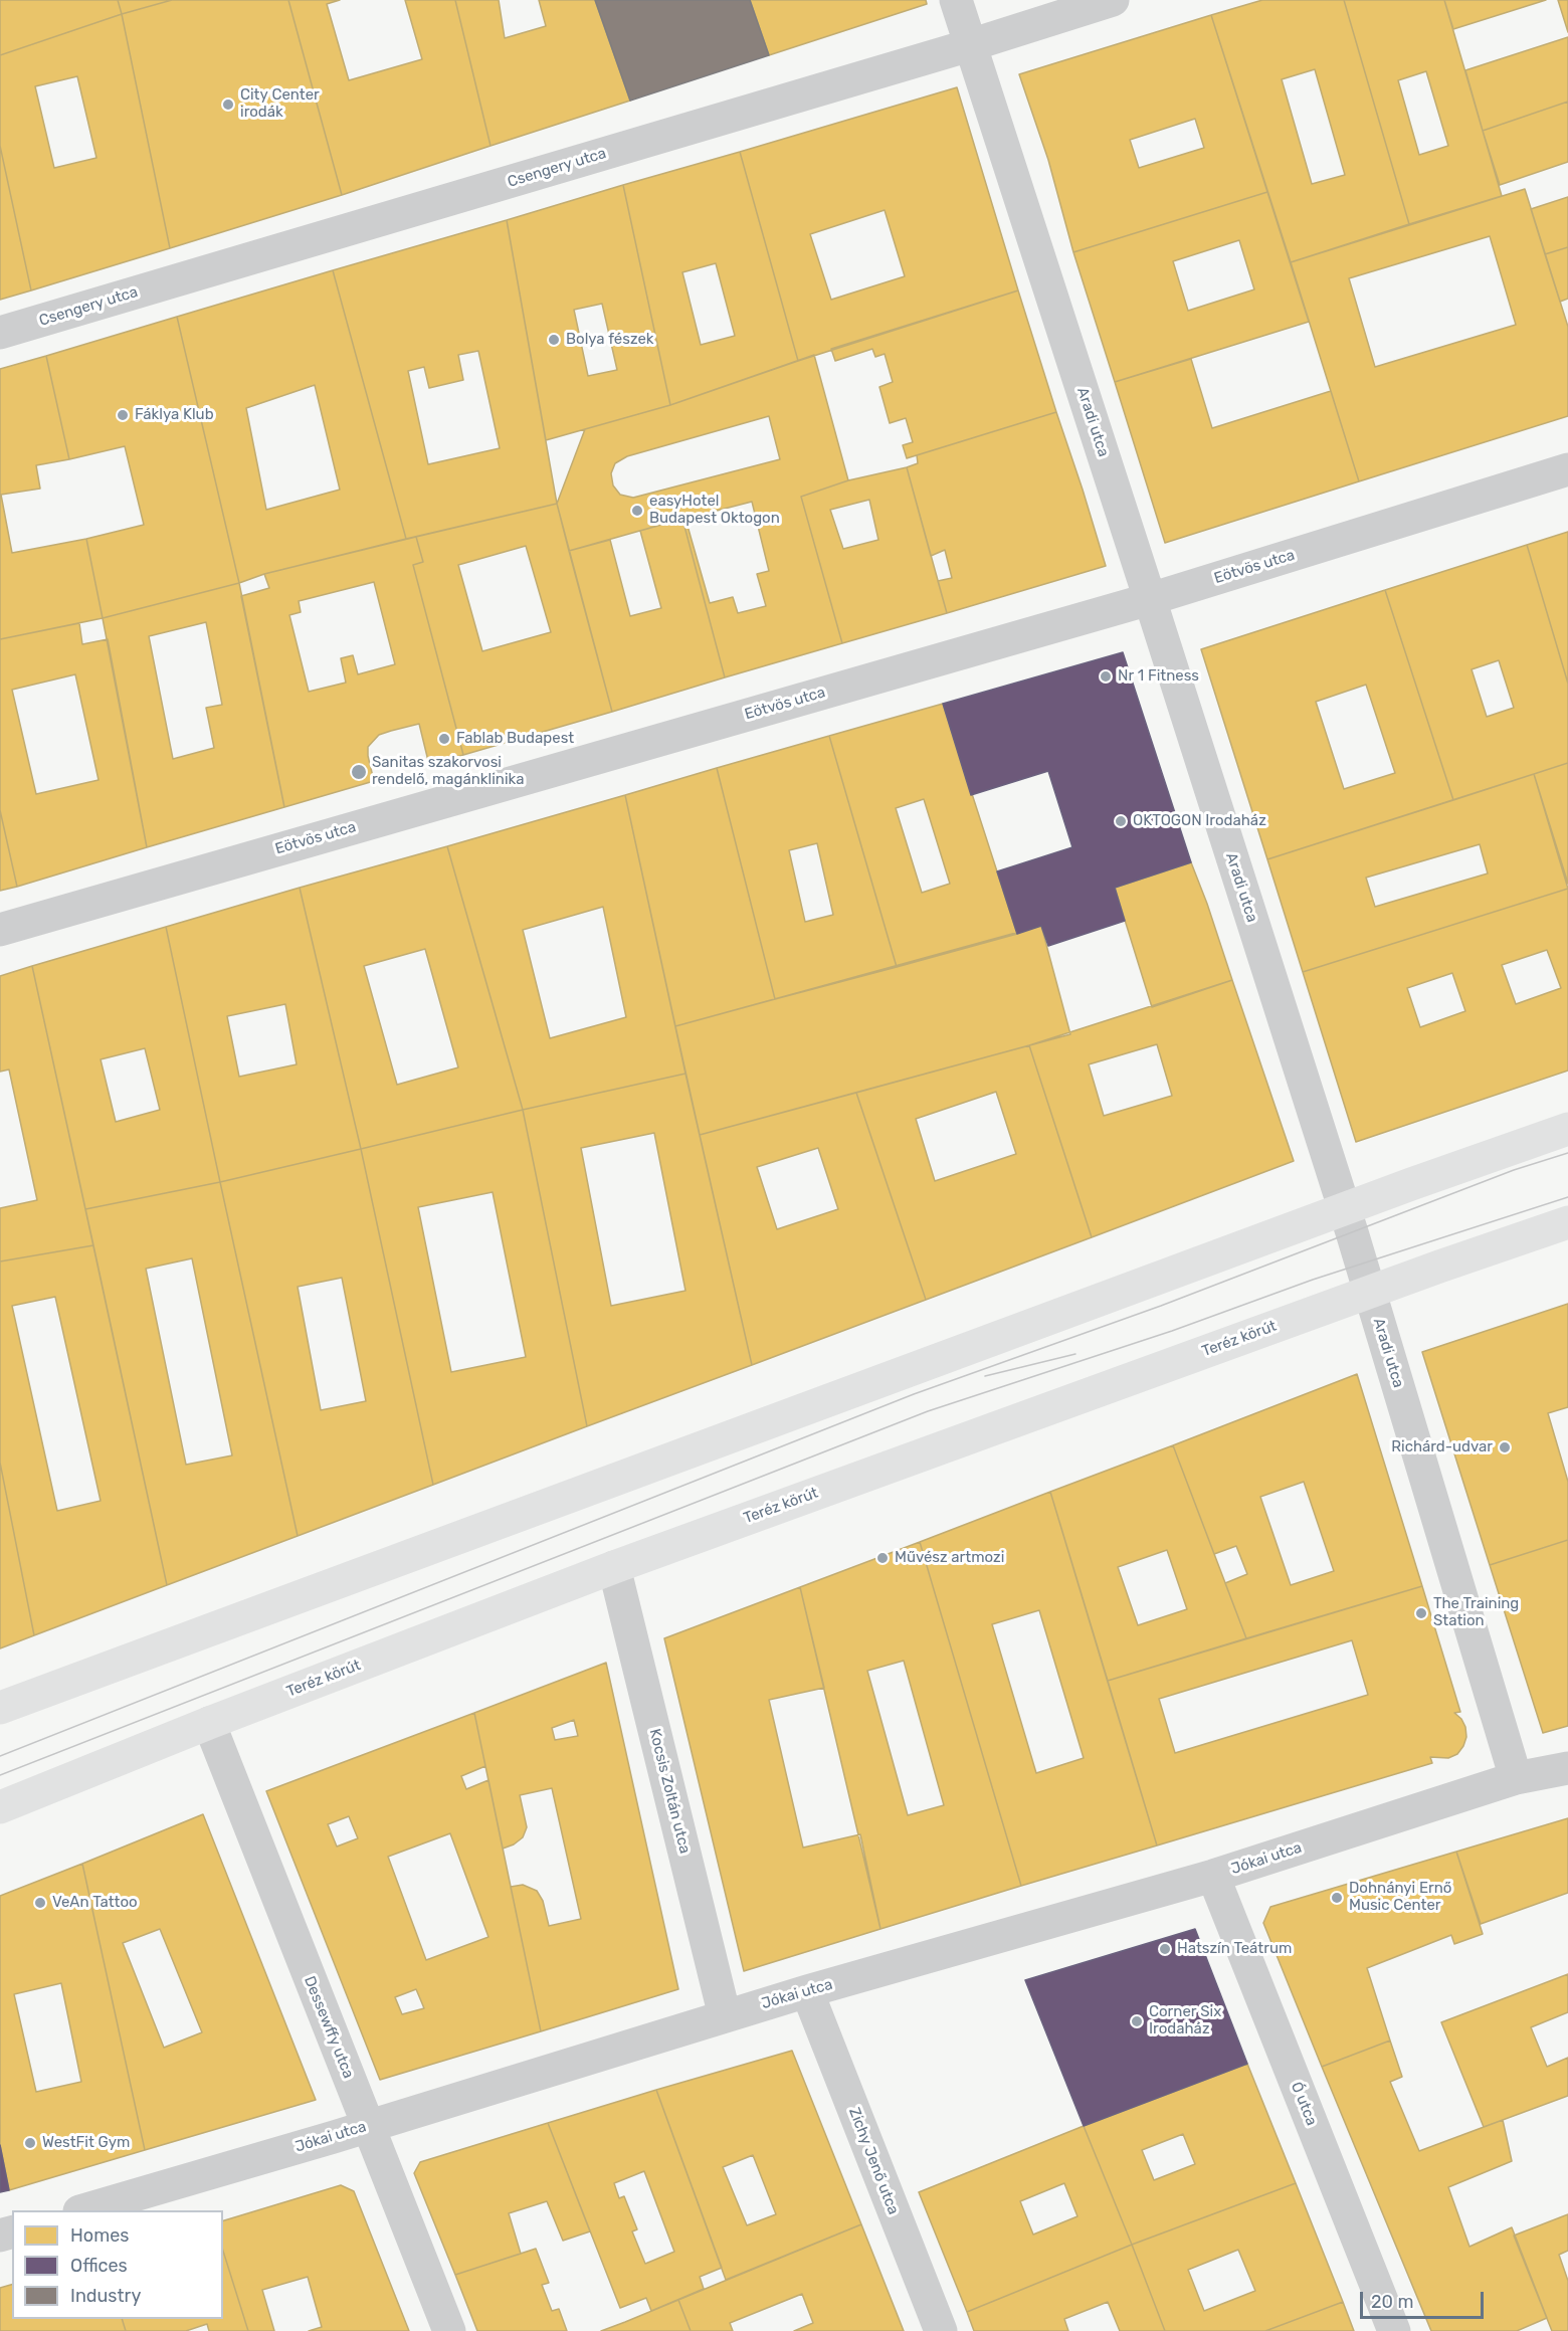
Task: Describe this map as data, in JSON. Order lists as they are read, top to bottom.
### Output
{
  "streets": {
    "main road": ["Teréz körút"],
    "street": [
      "Csengery utca",
      "Aradi utca",
      "Eötvös utca",
      "Kocsis Zoltán utca",
      "Jókai utca",
      "Dessewffy utca",
      "Ó utca",
      "Zichy Jenő utca"
    ]
  },
  "crossings": [
    ["Csengery utca", "Aradi utca"],
    ["Aradi utca", "Eötvös utca"],
    ["Aradi utca", "Teréz körút"],
    ["Aradi utca", "Jókai utca"],
    ["Teréz körút", "Kocsis Zoltán utca"],
    ["Teréz körút", "Dessewffy utca"],
    ["Kocsis Zoltán utca", "Jókai utca"],
    ["Jókai utca", "Dessewffy utca"],
    ["Jókai utca", "Ó utca"],
    ["Jókai utca", "Zichy Jenő utca"]
  ],
  "places": [
    "City Center irodák",
    "Bolya fészek",
    "Fáklya Klub",
    "easyHotel Budapest Oktogon",
    "Nr 1 Fitness",
    "Fablab Budapest",
    "Sanitas szakorvosi rendelő, magánklinika",
    "OKTOGON Irodaház",
    "Richárd-udvar",
    "Művész artmozi",
    "The Training Station",
    "Dohnányi Ernő Music Center",
    "VeAn Tattoo",
    "Hatszín Teátrum",
    "Corner Six Irodaház",
    "WestFit Gym"
  ],
  "legend": ["Homes", "Offices", "Industry"],
  "scale_bar": "20 m"
}
